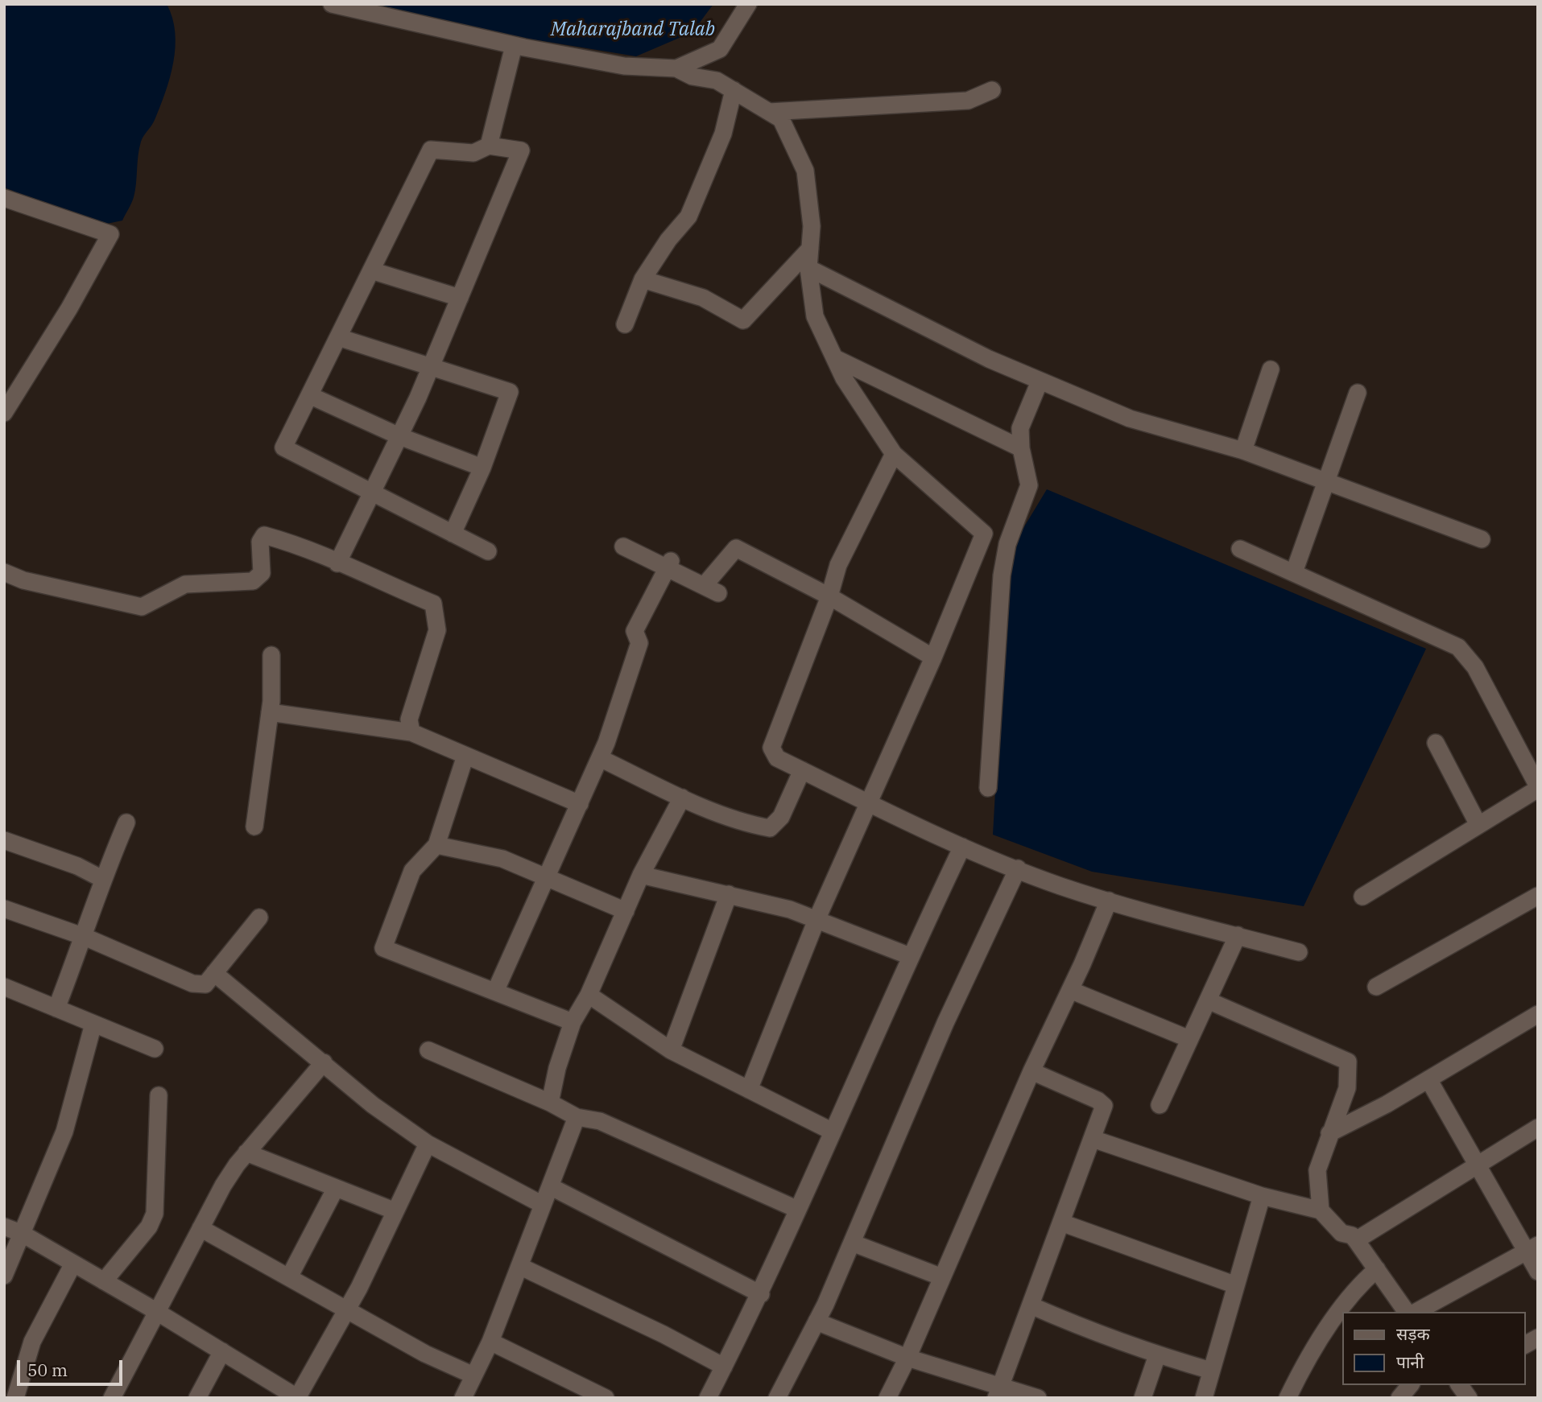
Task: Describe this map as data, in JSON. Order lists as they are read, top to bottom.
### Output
{
  "water": ["Maharajband Talab"],
  "legend": ["सड़क", "पानी"],
  "scale_bar": "50 m"
}
